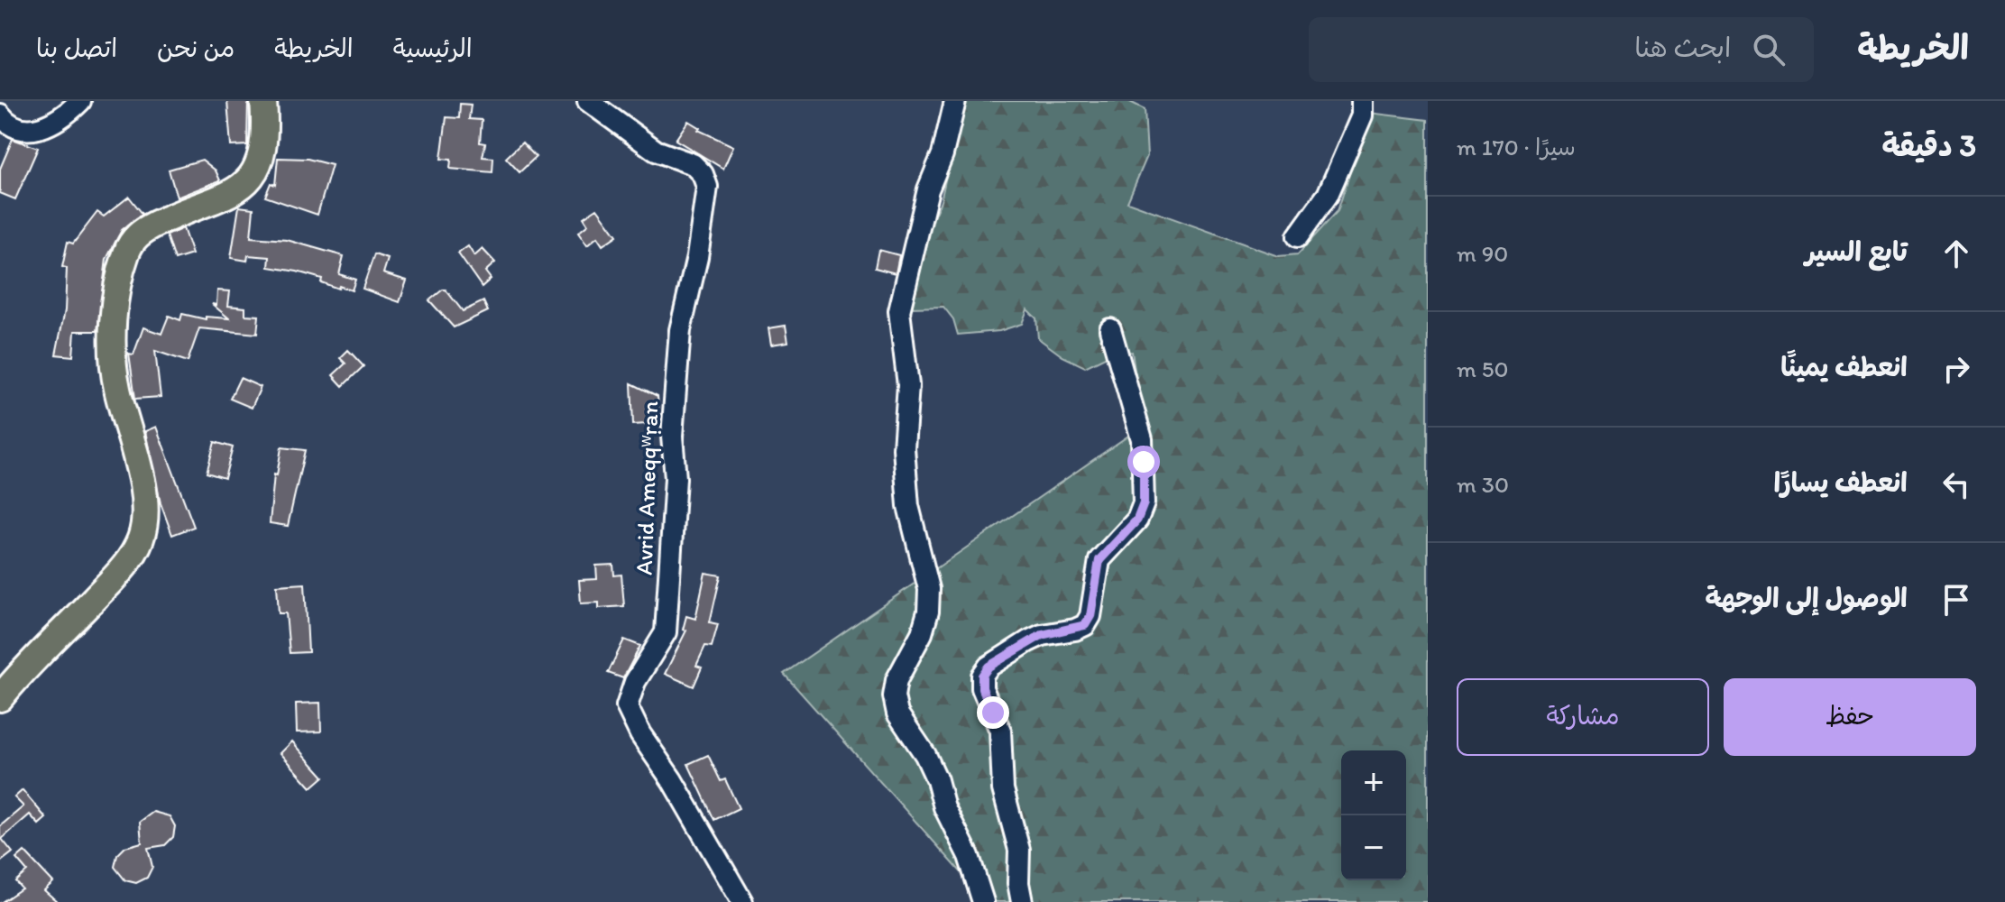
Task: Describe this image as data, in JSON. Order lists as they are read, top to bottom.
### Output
{
  "streets": {
    "street": ["Avrid Ameqqʷṛan"]
  },
  "page": {
    "header": "الخريطة",
    "search": "ابحث هنا",
    "nav": [
      "الرئيسية",
      "الخريطة",
      "من نحن",
      "اتصل بنا"
    ],
    "heading": ["3 دقيقة", "سيرًا · 170 m"],
    "list": [
      ["تابع السير", "90 m"],
      ["انعطف يمينًا", "50 m"],
      ["انعطف يسارًا", "30 m"],
      "الوصول إلى الوجهة"
    ],
    "buttons": ["حفظ", "مشاركة"],
    "map_buttons": ["+", "−"]
  }
}
